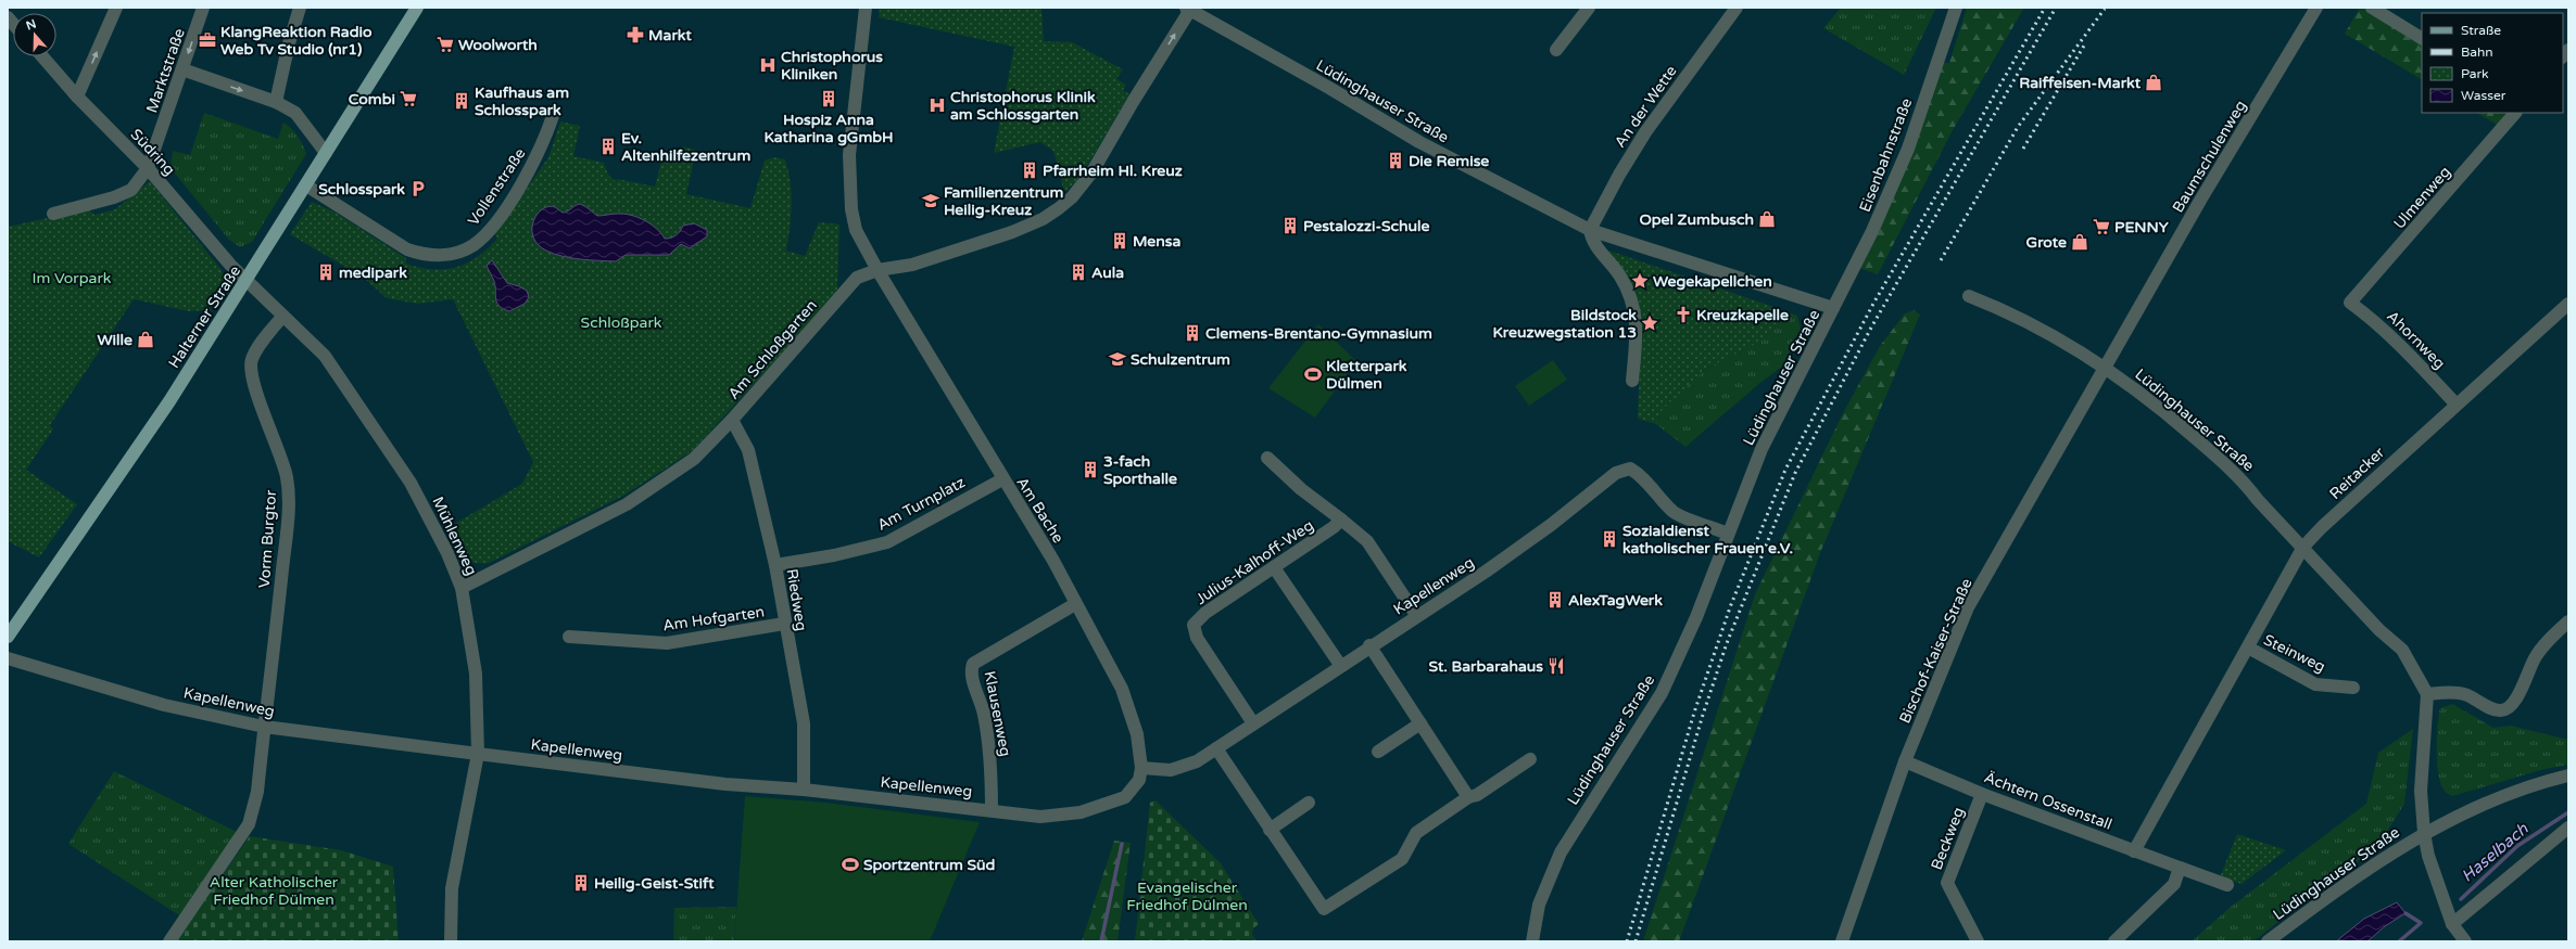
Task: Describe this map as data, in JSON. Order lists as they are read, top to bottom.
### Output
{
  "streets": {
    "main road": ["Halterner Straße"],
    "street": [
      "Marktstraße",
      "Lüdinghauser Straße",
      "An der Wette",
      "Südring",
      "Eisenbahnstraße",
      "Baumschulenweg",
      "Vollenstraße",
      "Ulmenweg",
      "Ahornweg",
      "Am Schloßgarten",
      "Reitacker",
      "Am Turnplatz",
      "Am Bache",
      "Mühlenweg",
      "Vorm Burgtor",
      "Julius-Kalhoff-Weg",
      "Kapellenweg",
      "Riedweg",
      "Am Hofgarten",
      "Bischof-Kaiser-Straße",
      "Steinweg",
      "Klausenweg",
      "Ächtern Ossenstall",
      "Beckweg"
    ]
  },
  "crossings": [
    ["Marktstraße", "Südring"],
    ["Lüdinghauser Straße", "An der Wette"],
    ["Lüdinghauser Straße", "Eisenbahnstraße"],
    ["Lüdinghauser Straße", "Baumschulenweg"],
    ["Lüdinghauser Straße", "Am Schloßgarten"],
    ["Lüdinghauser Straße", "Reitacker"],
    ["Lüdinghauser Straße", "Kapellenweg"],
    ["Lüdinghauser Straße", "Bischof-Kaiser-Straße"],
    ["Südring", "Halterner Straße"],
    ["Südring", "Mühlenweg"],
    ["Baumschulenweg", "Bischof-Kaiser-Straße"],
    ["Vollenstraße", "Halterner Straße"],
    ["Ulmenweg", "Ahornweg"],
    ["Halterner Straße", "Mühlenweg"],
    ["Ahornweg", "Reitacker"],
    ["Am Schloßgarten", "Am Bache"],
    ["Am Schloßgarten", "Mühlenweg"],
    ["Am Schloßgarten", "Riedweg"],
    ["Reitacker", "Steinweg"],
    ["Reitacker", "Ächtern Ossenstall"],
    ["Am Turnplatz", "Am Bache"],
    ["Am Turnplatz", "Riedweg"],
    ["Am Bache", "Kapellenweg"],
    ["Am Bache", "Klausenweg"],
    ["Mühlenweg", "Vorm Burgtor"],
    ["Mühlenweg", "Kapellenweg"],
    ["Vorm Burgtor", "Kapellenweg"],
    ["Julius-Kalhoff-Weg", "Kapellenweg"],
    ["Kapellenweg", "Riedweg"],
    ["Kapellenweg", "Klausenweg"],
    ["Riedweg", "Am Hofgarten"],
    ["Bischof-Kaiser-Straße", "Ächtern Ossenstall"],
    ["Ächtern Ossenstall", "Beckweg"]
  ],
  "one_way": ["Am Schloßgarten"],
  "water": ["Haselbach"],
  "parks": [
    "Im Vorpark",
    "Schloßpark",
    "Alter Katholischer Friedhof Dülmen",
    "Evangelischer Friedhof Dülmen"
  ],
  "places": {
    "pharmacy": ["Markt"],
    "office": ["KlangReaktion Radio Web Tv Studio (nr1)"],
    "supermarket": ["Woolworth", "Combi", "PENNY"],
    "hospital": ["Christophorus Kliniken", "Christophorus Klinik am Schlossgarten"],
    "shop": [
      "Raiffeisen-Markt",
      "Opel Zumbusch",
      "Grote",
      "Wille"
    ],
    "building": [
      "Hospiz Anna Katharina gGmbH",
      "Kaufhaus am Schlosspark",
      "Ev. Altenhilfezentrum",
      "Die Remise",
      "Pfarrheim Hl. Kreuz",
      "Pestalozzi-Schule",
      "Mensa",
      "medipark",
      "Aula",
      "Clemens-Brentano-Gymnasium",
      "3-fach Sporthalle",
      "Sozialdienst katholischer Frauen e.V.",
      "AlexTagWerk",
      "Heilig-Geist-Stift"
    ],
    "parking": ["Schlosspark"],
    "school or university": ["Familienzentrum Heilig-Kreuz", "Schulzentrum"],
    "place": ["Wegekapellchen", "Bildstock Kreuzwegstation 13"],
    "church": ["Kreuzkapelle"],
    "sports": ["Kletterpark Dülmen", "Sportzentrum Süd"],
    "restaurant": ["St. Barbarahaus"]
  },
  "legend": [
    "Straße",
    "Bahn",
    "Park",
    "Wasser"
  ],
  "north": "top"
}
